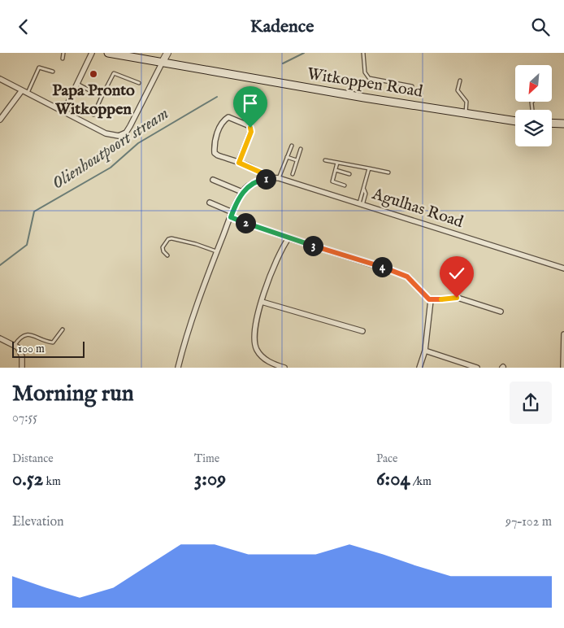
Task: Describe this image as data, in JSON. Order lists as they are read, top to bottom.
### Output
{
  "streets": {
    "main road": ["Witkoppen Road"],
    "street": ["Agulhas Road"]
  },
  "water": ["Olienhoutpoort stream"],
  "places": ["Papa Pronto Witkoppen"],
  "scale_bar": "100 m",
  "north": "bottom left",
  "page": {
    "header": "Kadence",
    "pins": [
      "1",
      "2",
      "3",
      "4"
    ],
    "scale": "100 m",
    "heading": ["Morning run", "07:55"],
    "stats": [
      ["Distance", "0.52 km"],
      ["Time", "3:09"],
      ["Pace", "6:04 /km"]
    ],
    "chart": ["Elevation", "97–102 m"]
  }
}
